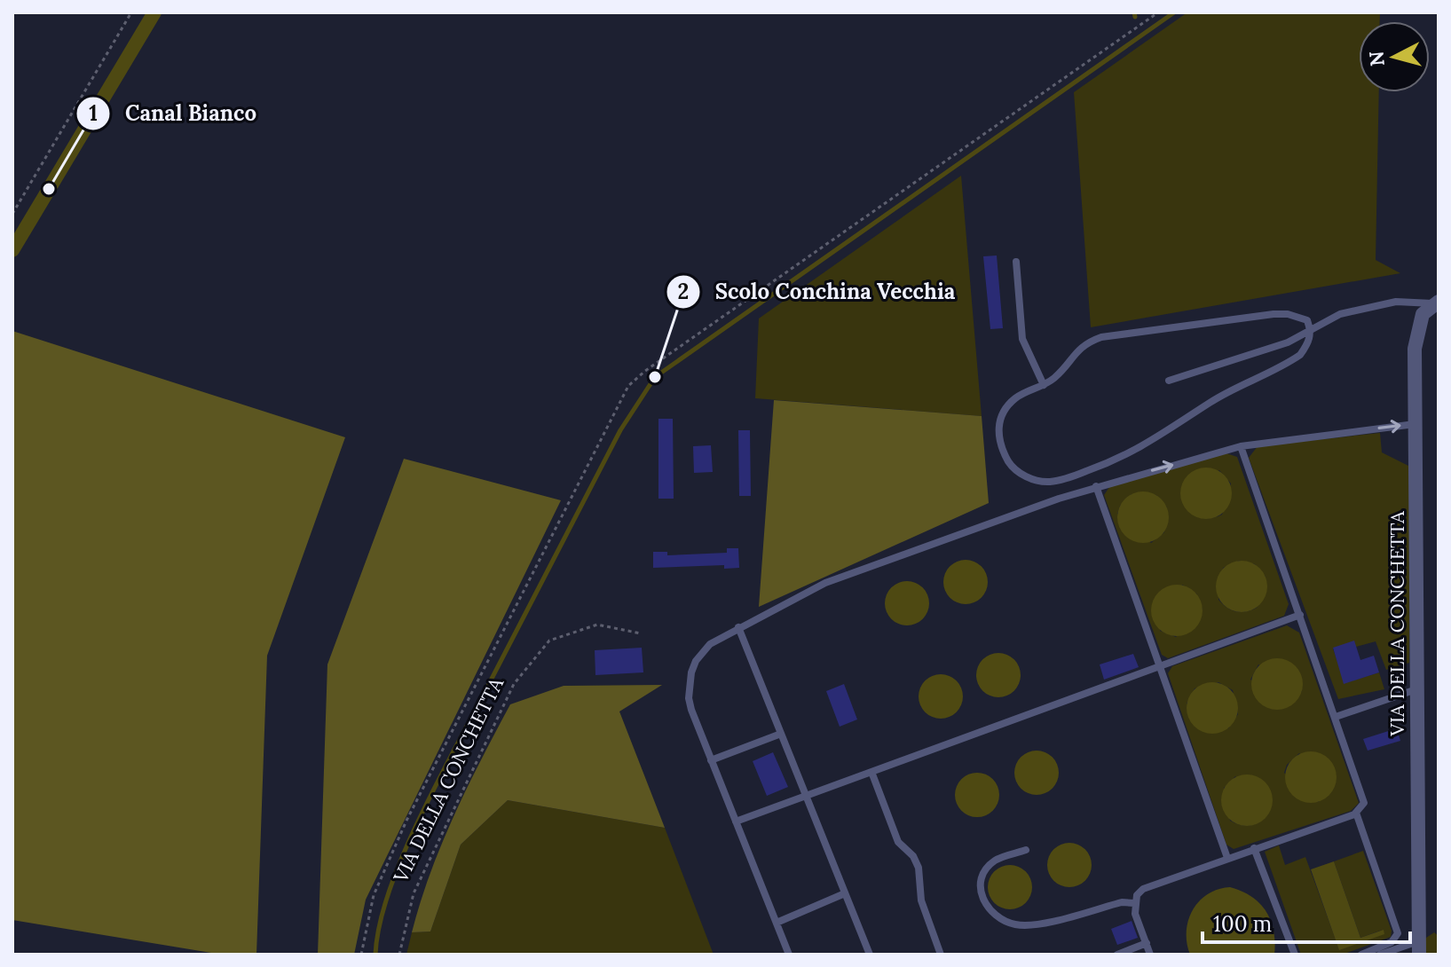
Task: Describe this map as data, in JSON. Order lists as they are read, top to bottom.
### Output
{
  "streets": {
    "street": ["VIA DELLA CONCHETTA"]
  },
  "places": ["Canal Bianco", "Scolo Conchina Vecchia"],
  "scale_bar": "100 m",
  "north": "left"
}
